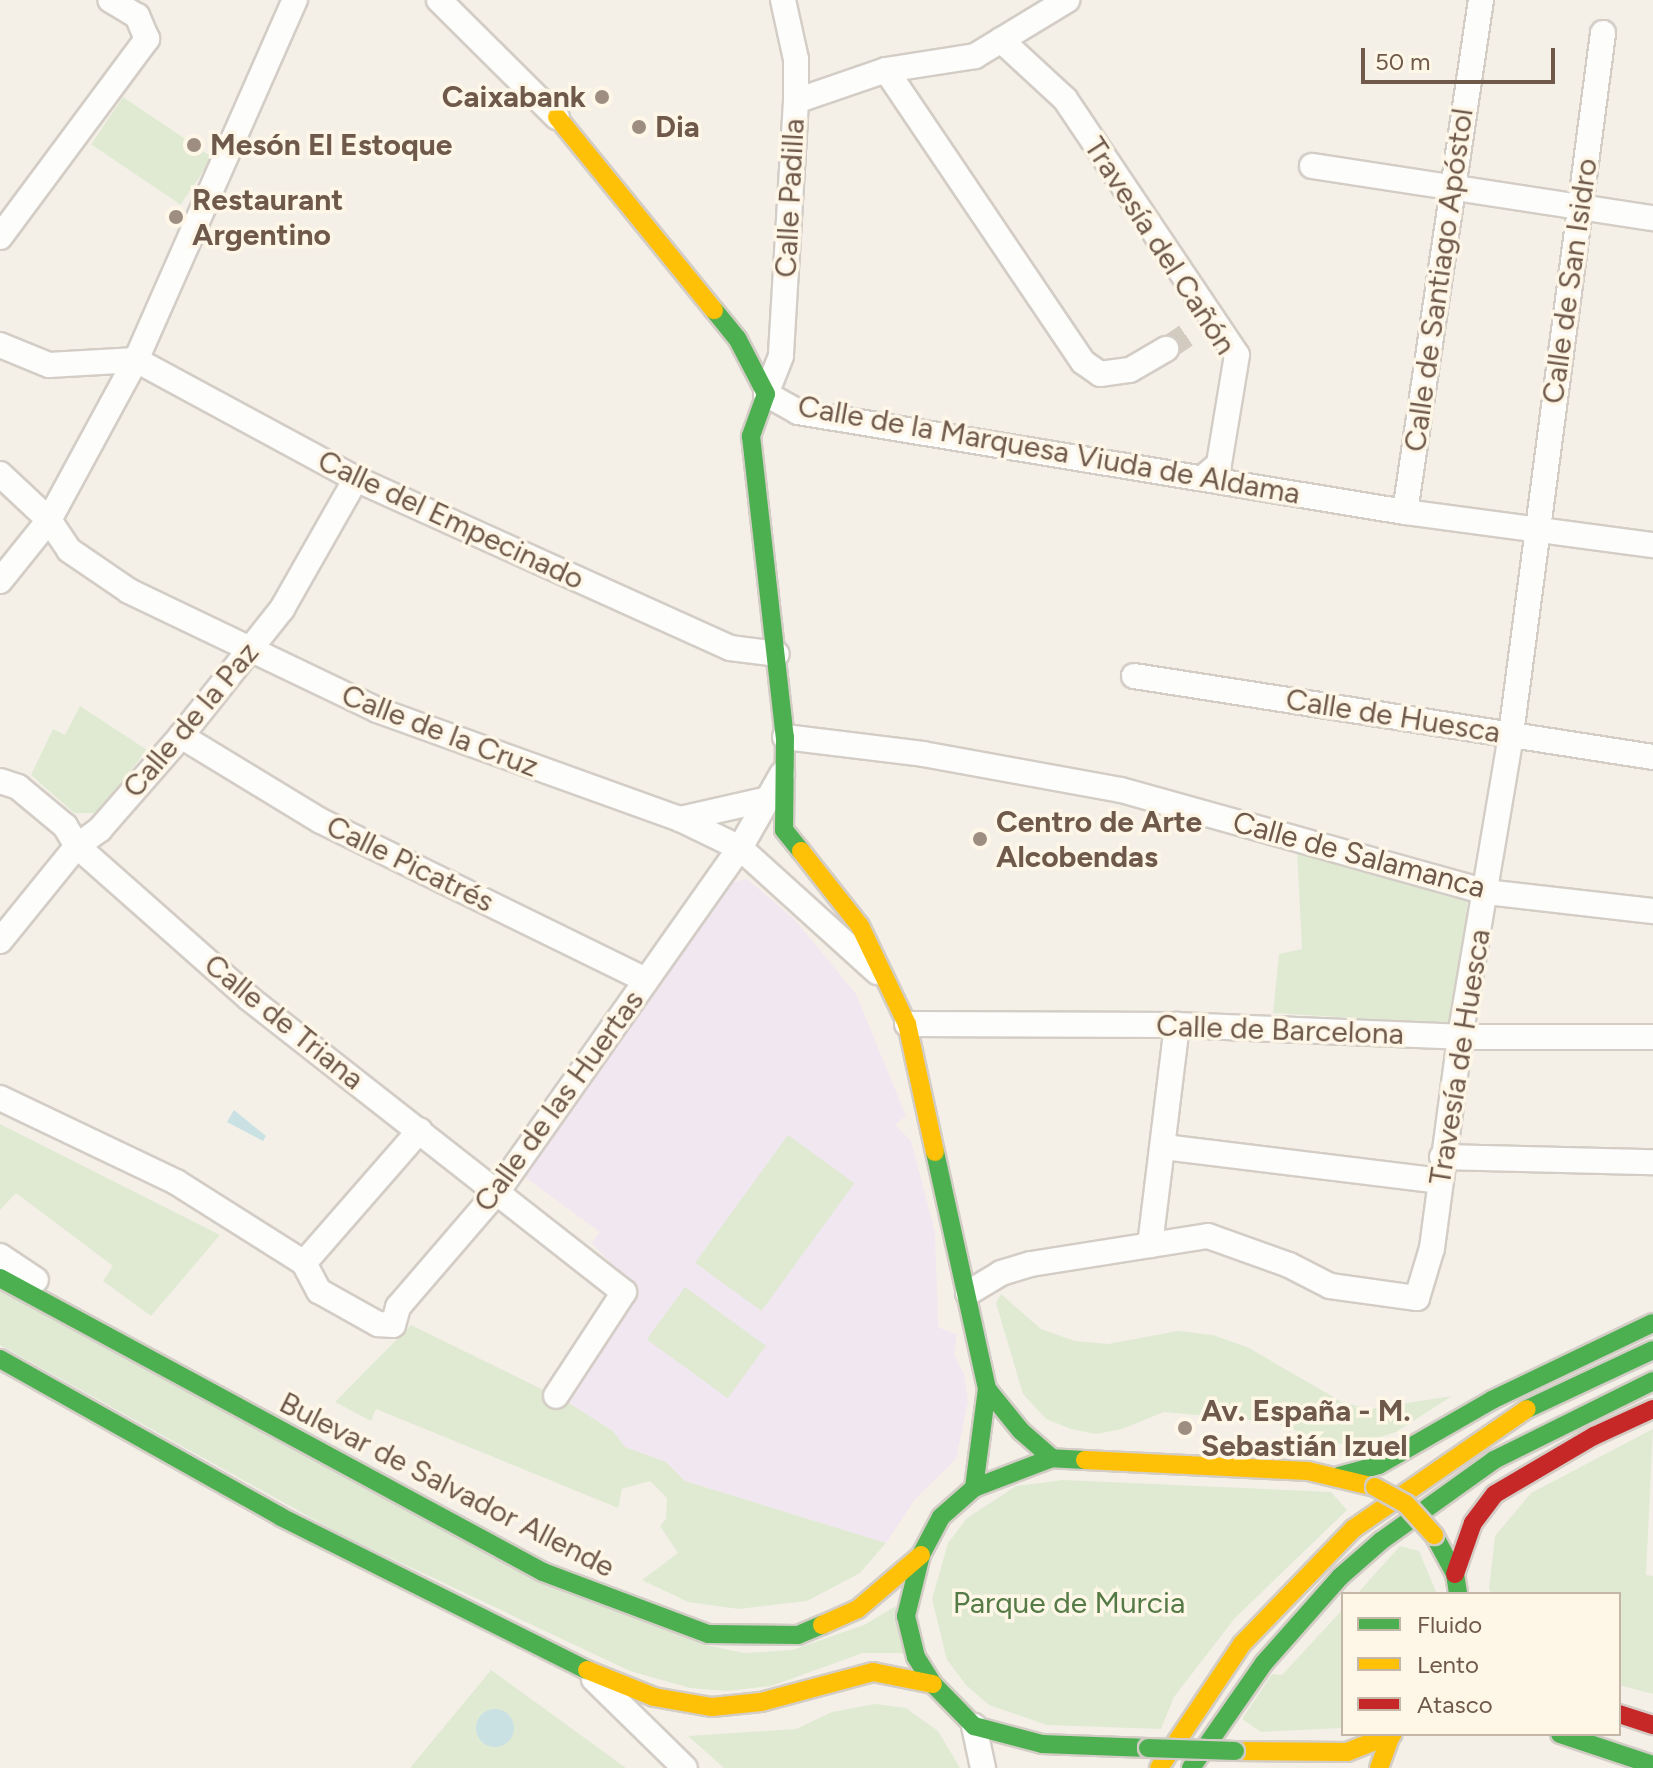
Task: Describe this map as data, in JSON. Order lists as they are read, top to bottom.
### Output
{
  "streets": {
    "main road": ["Calle de la Marquesa Viuda de Aldama", "Bulevar de Salvador Allende"],
    "street": [
      "Calle Padilla",
      "Travesía del Cañón",
      "Calle de Santiago Apóstol",
      "Calle de San Isidro",
      "Calle del Empecinado",
      "Calle de Huesca",
      "Calle de la Paz",
      "Calle de la Cruz",
      "Calle de Salamanca",
      "Calle Picatrés",
      "Calle de Triana",
      "Calle de Barcelona",
      "Travesía de Huesca",
      "Calle de las Huertas"
    ]
  },
  "crossings": [
    ["Calle Padilla", "Calle de la Marquesa Viuda de Aldama"],
    ["Travesía del Cañón", "Calle de la Marquesa Viuda de Aldama"],
    ["Calle de Santiago Apóstol", "Calle de la Marquesa Viuda de Aldama"],
    ["Calle de San Isidro", "Calle de la Marquesa Viuda de Aldama"],
    ["Calle de San Isidro", "Travesía de Huesca"],
    ["Calle de la Marquesa Viuda de Aldama", "Travesía de Huesca"],
    ["Calle del Empecinado", "Calle de la Paz"],
    ["Calle de Huesca", "Travesía de Huesca"],
    ["Calle de la Paz", "Calle de la Cruz"],
    ["Calle de la Paz", "Calle Picatrés"],
    ["Calle de la Paz", "Calle de Triana"],
    ["Calle de la Cruz", "Calle de las Huertas"],
    ["Calle de Salamanca", "Travesía de Huesca"],
    ["Calle Picatrés", "Calle de las Huertas"],
    ["Calle de Triana", "Calle de las Huertas"],
    ["Calle de Barcelona", "Travesía de Huesca"]
  ],
  "parks": ["Parque de Murcia"],
  "places": [
    "Caixabank",
    "Dia",
    "Mesón El Estoque",
    "Restaurant Argentino",
    "Centro de Arte Alcobendas",
    "Av. España - M. Sebastián Izuel"
  ],
  "legend": ["Fluido", "Lento", "Atasco"],
  "scale_bar": "50 m"
}
